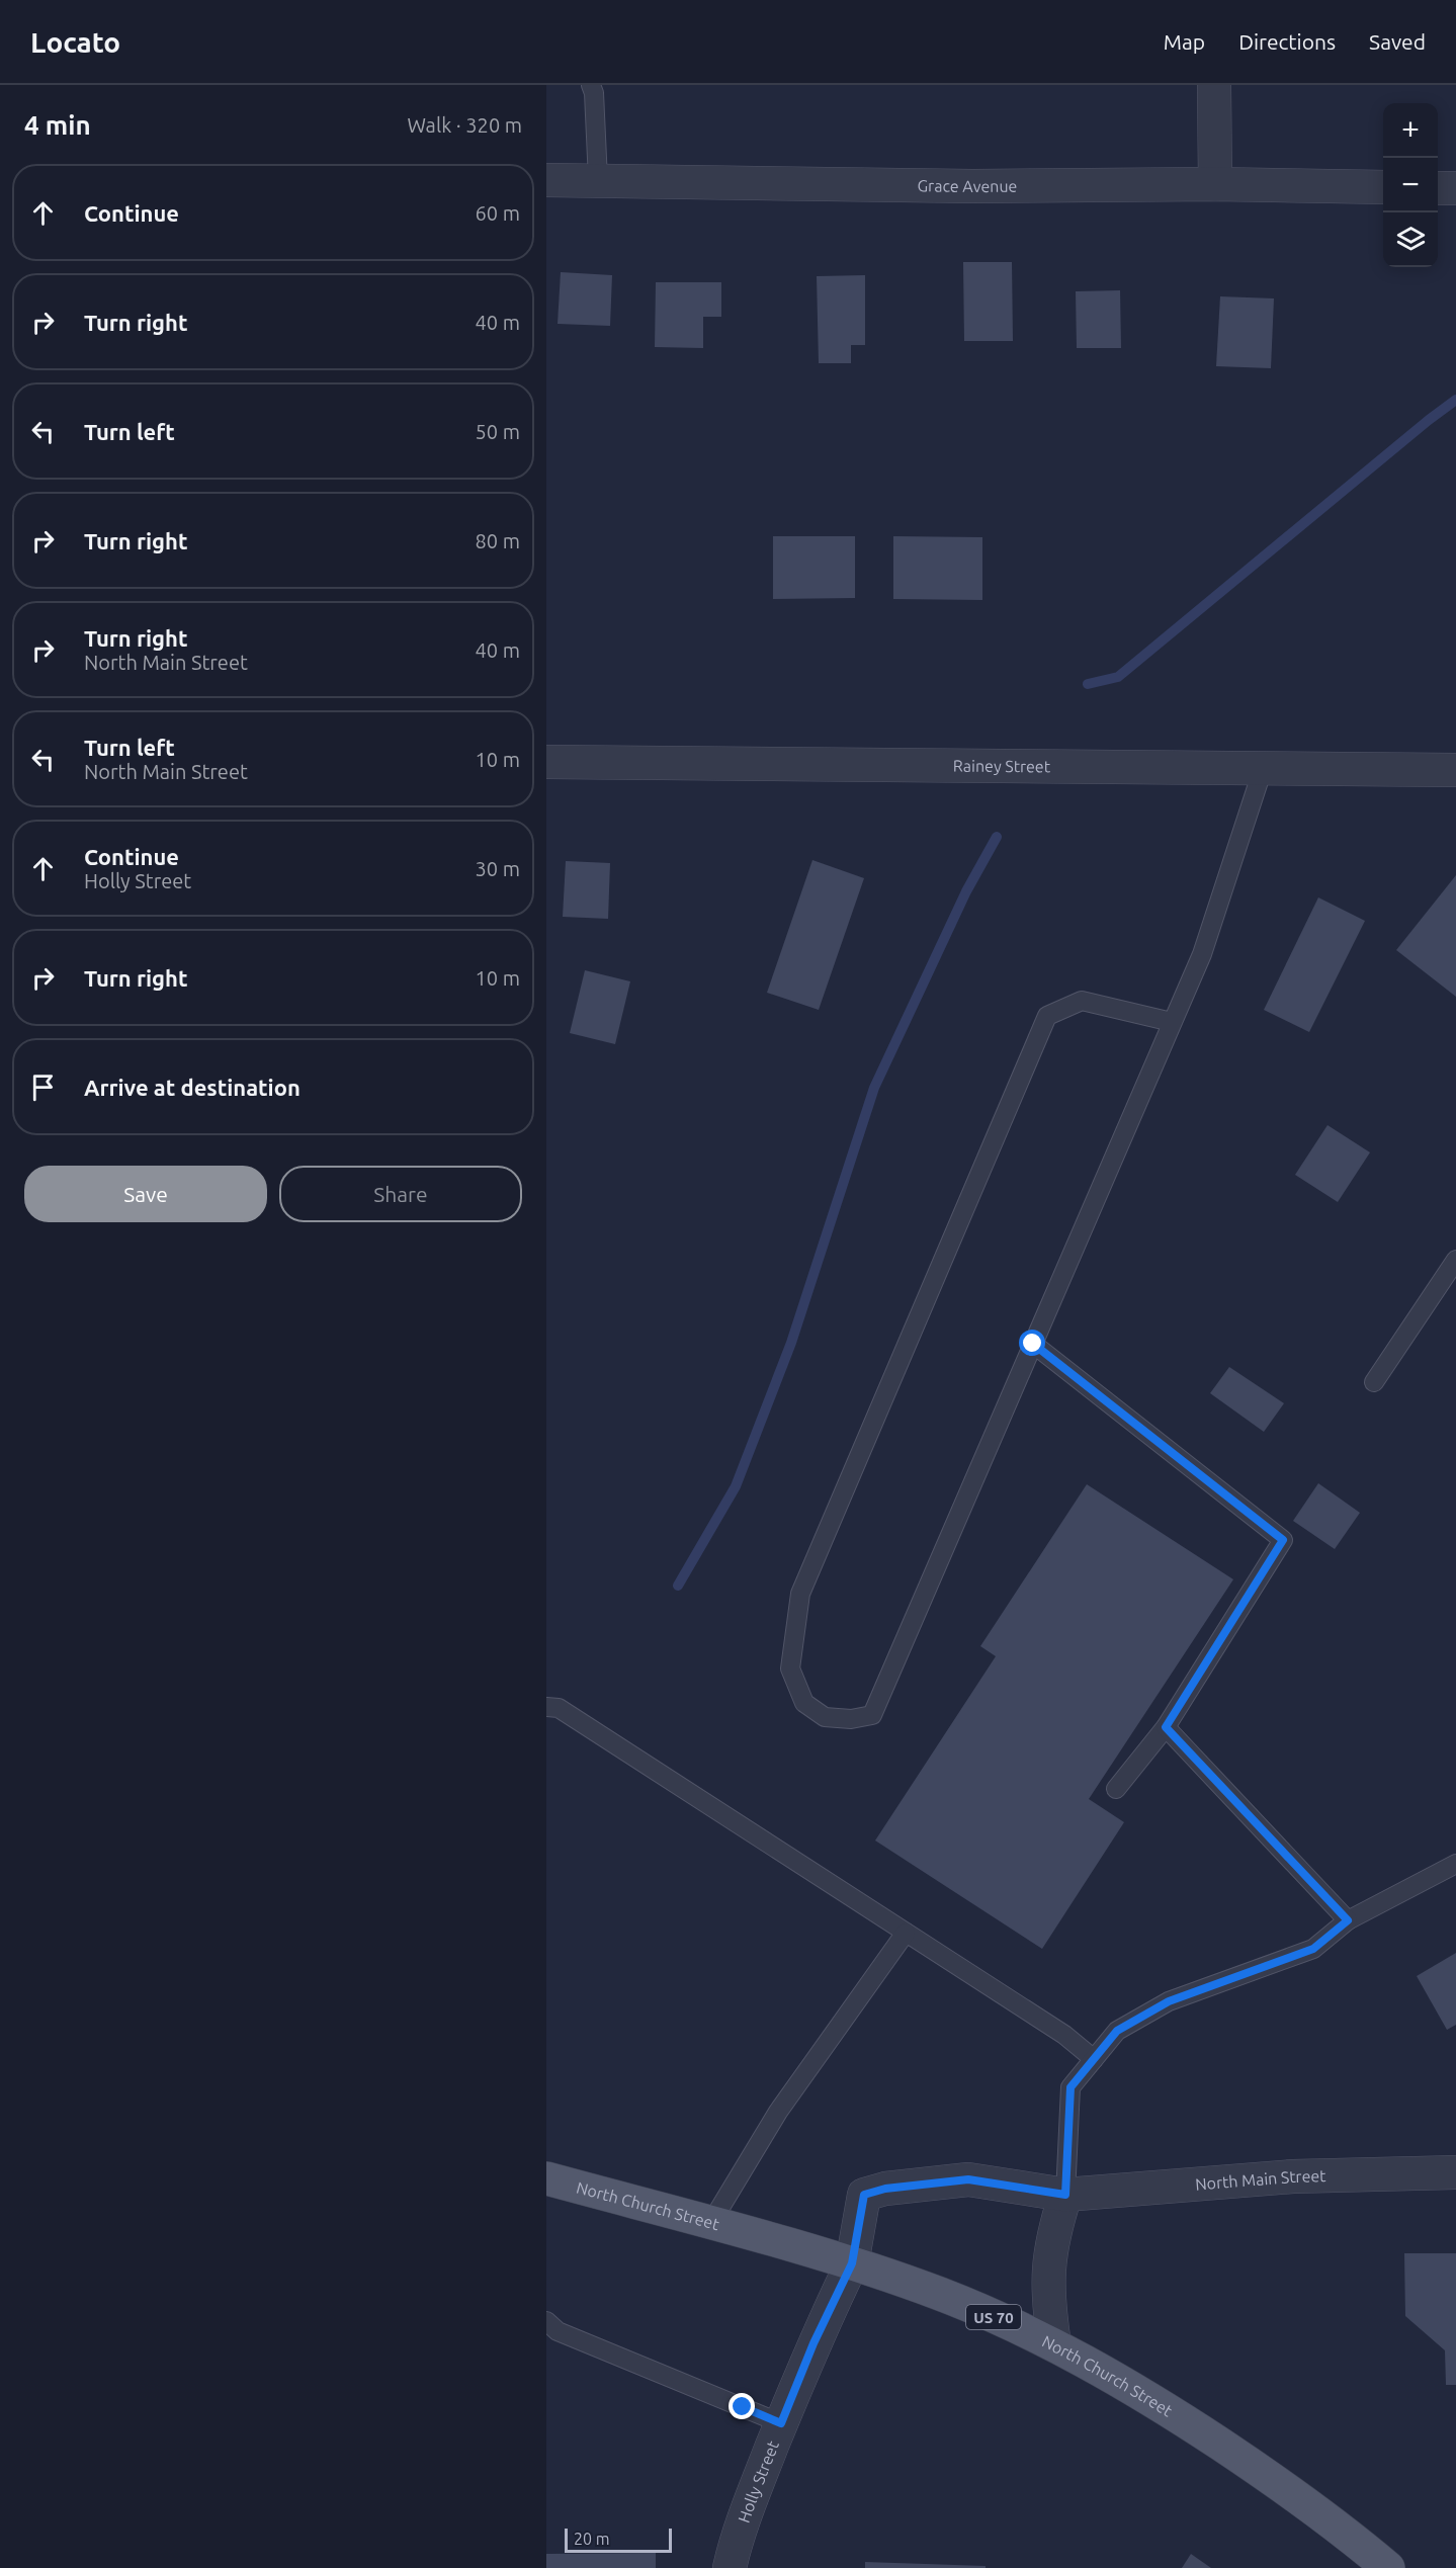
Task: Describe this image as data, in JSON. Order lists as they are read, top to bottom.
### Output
{
  "streets": {
    "main road": ["North Church Street", "US 70"],
    "street": [
      "Grace Avenue",
      "Rainey Street",
      "North Main Street",
      "Holly Street"
    ]
  },
  "crossings": [
    ["North Main Street", "North Church Street"],
    ["North Main Street", "Holly Street"],
    ["North Church Street", "Holly Street"]
  ],
  "scale_bar": "20 m",
  "page": {
    "header": "Locato",
    "nav": ["Map", "Directions", "Saved"],
    "heading": ["4 min", "Walk · 320 m"],
    "map_buttons": ["+", "−"],
    "list": [
      ["Continue", "60 m"],
      ["Turn right", "40 m"],
      ["Turn left", "50 m"],
      ["Turn right", "80 m"],
      ["Turn right", "North Main Street", "40 m"],
      ["Turn left", "North Main Street", "10 m"],
      ["Continue", "Holly Street", "30 m"],
      ["Turn right", "10 m"],
      "Arrive at destination"
    ],
    "buttons": ["Save", "Share"],
    "scale": "20 m"
  }
}
